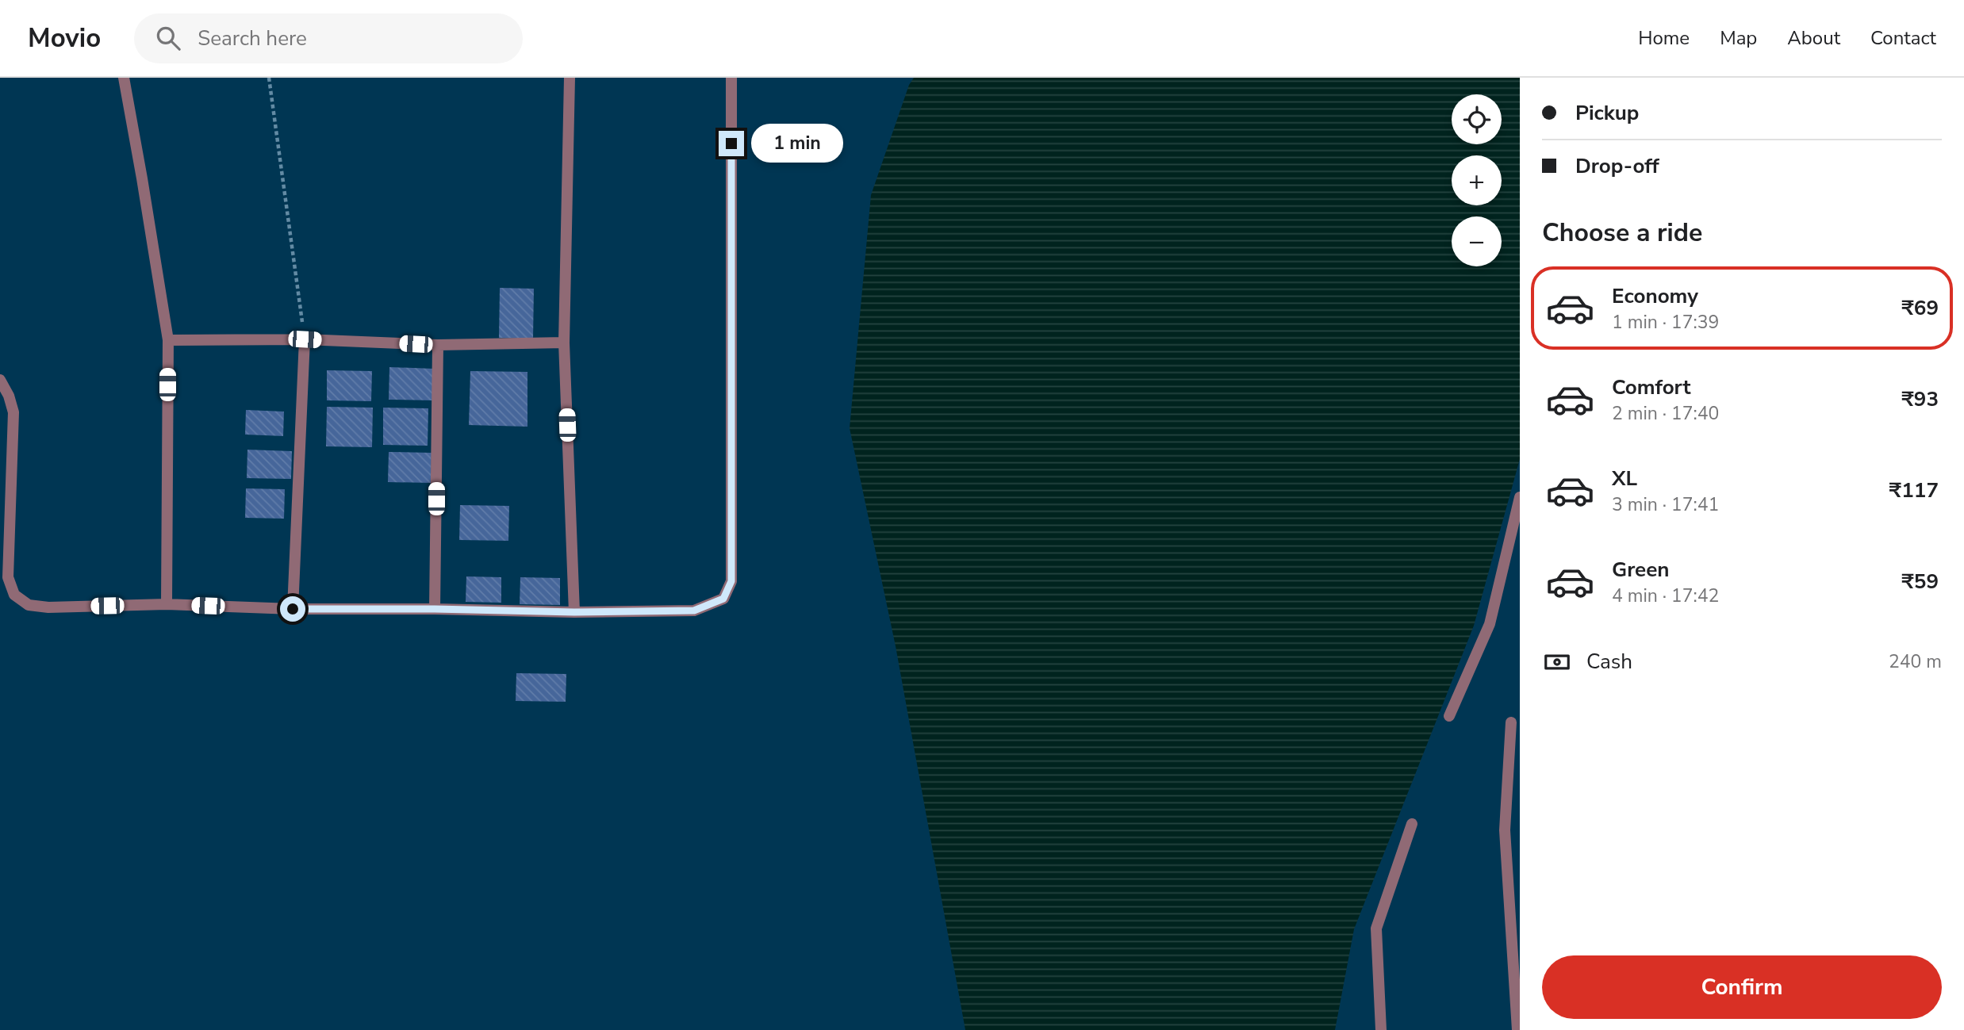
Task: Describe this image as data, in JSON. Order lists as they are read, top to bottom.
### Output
{
  "page": {
    "header": "Movio",
    "search": "Search here",
    "nav": [
      "Home",
      "Map",
      "About",
      "Contact"
    ],
    "banner": ["Pickup", "Drop-off"],
    "map_buttons": ["+", "−"],
    "bubble": "1 min",
    "heading": "Choose a ride",
    "list": [
      {
        "name": "Economy",
        "note": "1 min · 17:39",
        "value": "₹69"
      },
      {
        "name": "Comfort",
        "note": "2 min · 17:40",
        "value": "₹93"
      },
      {
        "name": "XL",
        "note": "3 min · 17:41",
        "value": "₹117"
      },
      {
        "name": "Green",
        "note": "4 min · 17:42",
        "value": "₹59"
      }
    ],
    "pay": ["Cash", "240 m"],
    "buttons": "Confirm"
  }
}
